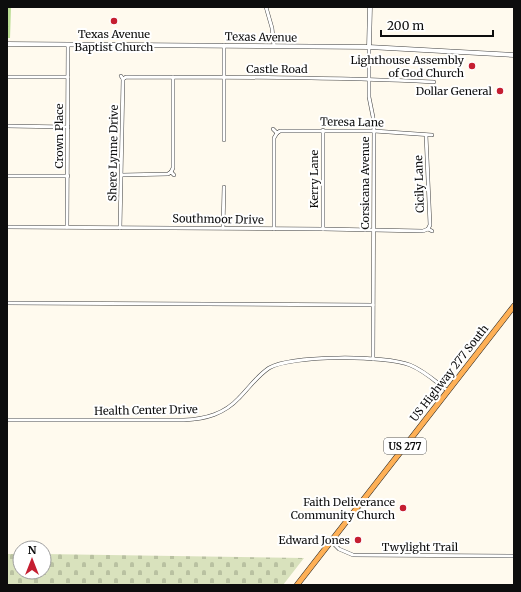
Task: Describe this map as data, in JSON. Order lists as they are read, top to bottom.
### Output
{
  "streets": {
    "highway": ["US Highway 277 South", "US 277"],
    "street": [
      "Texas Avenue",
      "Castle Road",
      "Teresa Lane",
      "Crown Place",
      "Shere Lynne Drive",
      "Kerry Lane",
      "Corsicana Avenue",
      "Cicily Lane",
      "Southmoor Drive",
      "Health Center Drive",
      "Twylight Trail"
    ]
  },
  "crossings": [
    ["Texas Avenue", "Crown Place"],
    ["Texas Avenue", "Corsicana Avenue"],
    ["Castle Road", "Shere Lynne Drive"],
    ["Castle Road", "Corsicana Avenue"],
    ["Teresa Lane", "Kerry Lane"],
    ["Teresa Lane", "Corsicana Avenue"],
    ["Teresa Lane", "Cicily Lane"],
    ["Crown Place", "Southmoor Drive"],
    ["Shere Lynne Drive", "Southmoor Drive"],
    ["Kerry Lane", "Southmoor Drive"],
    ["Corsicana Avenue", "Southmoor Drive"],
    ["Corsicana Avenue", "Health Center Drive"],
    ["Cicily Lane", "Southmoor Drive"],
    ["US Highway 277 South", "Health Center Drive"],
    ["US Highway 277 South", "Twylight Trail"]
  ],
  "places": [
    "Texas Avenue Baptist Church",
    "Lighthouse Assembly of God Church",
    "Dollar General",
    "Faith Deliverance Community Church",
    "Edward Jones"
  ],
  "scale_bar": "200 m",
  "north": "top"
}
